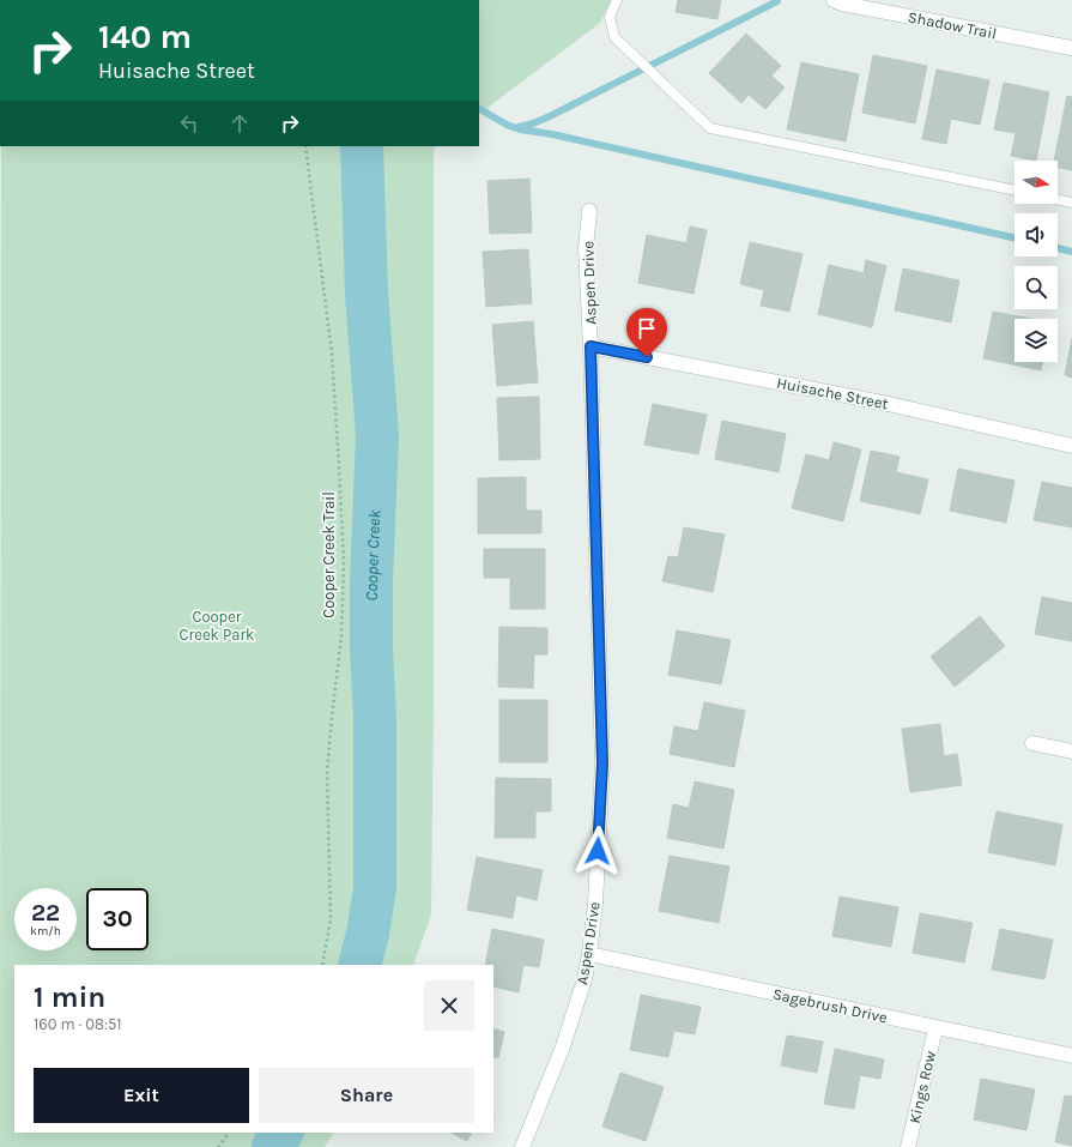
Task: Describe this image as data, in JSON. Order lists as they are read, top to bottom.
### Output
{
  "streets": {
    "street": [
      "Shadow Trail",
      "Aspen Drive",
      "Huisache Street",
      "Sagebrush Drive",
      "Kings Row"
    ],
    "path": ["Cooper Creek Trail"]
  },
  "crossings": [
    ["Aspen Drive", "Huisache Street"],
    ["Aspen Drive", "Sagebrush Drive"],
    ["Sagebrush Drive", "Kings Row"]
  ],
  "water": ["Cooper Creek"],
  "parks": ["Cooper Creek Park"],
  "north": "right",
  "page": {
    "turn": ["140 m", "Huisache Street"],
    "speed": "22 km/h",
    "limit": "30",
    "heading": ["1 min", "160 m · 08:51"],
    "buttons": ["Exit", "Share"]
  }
}
